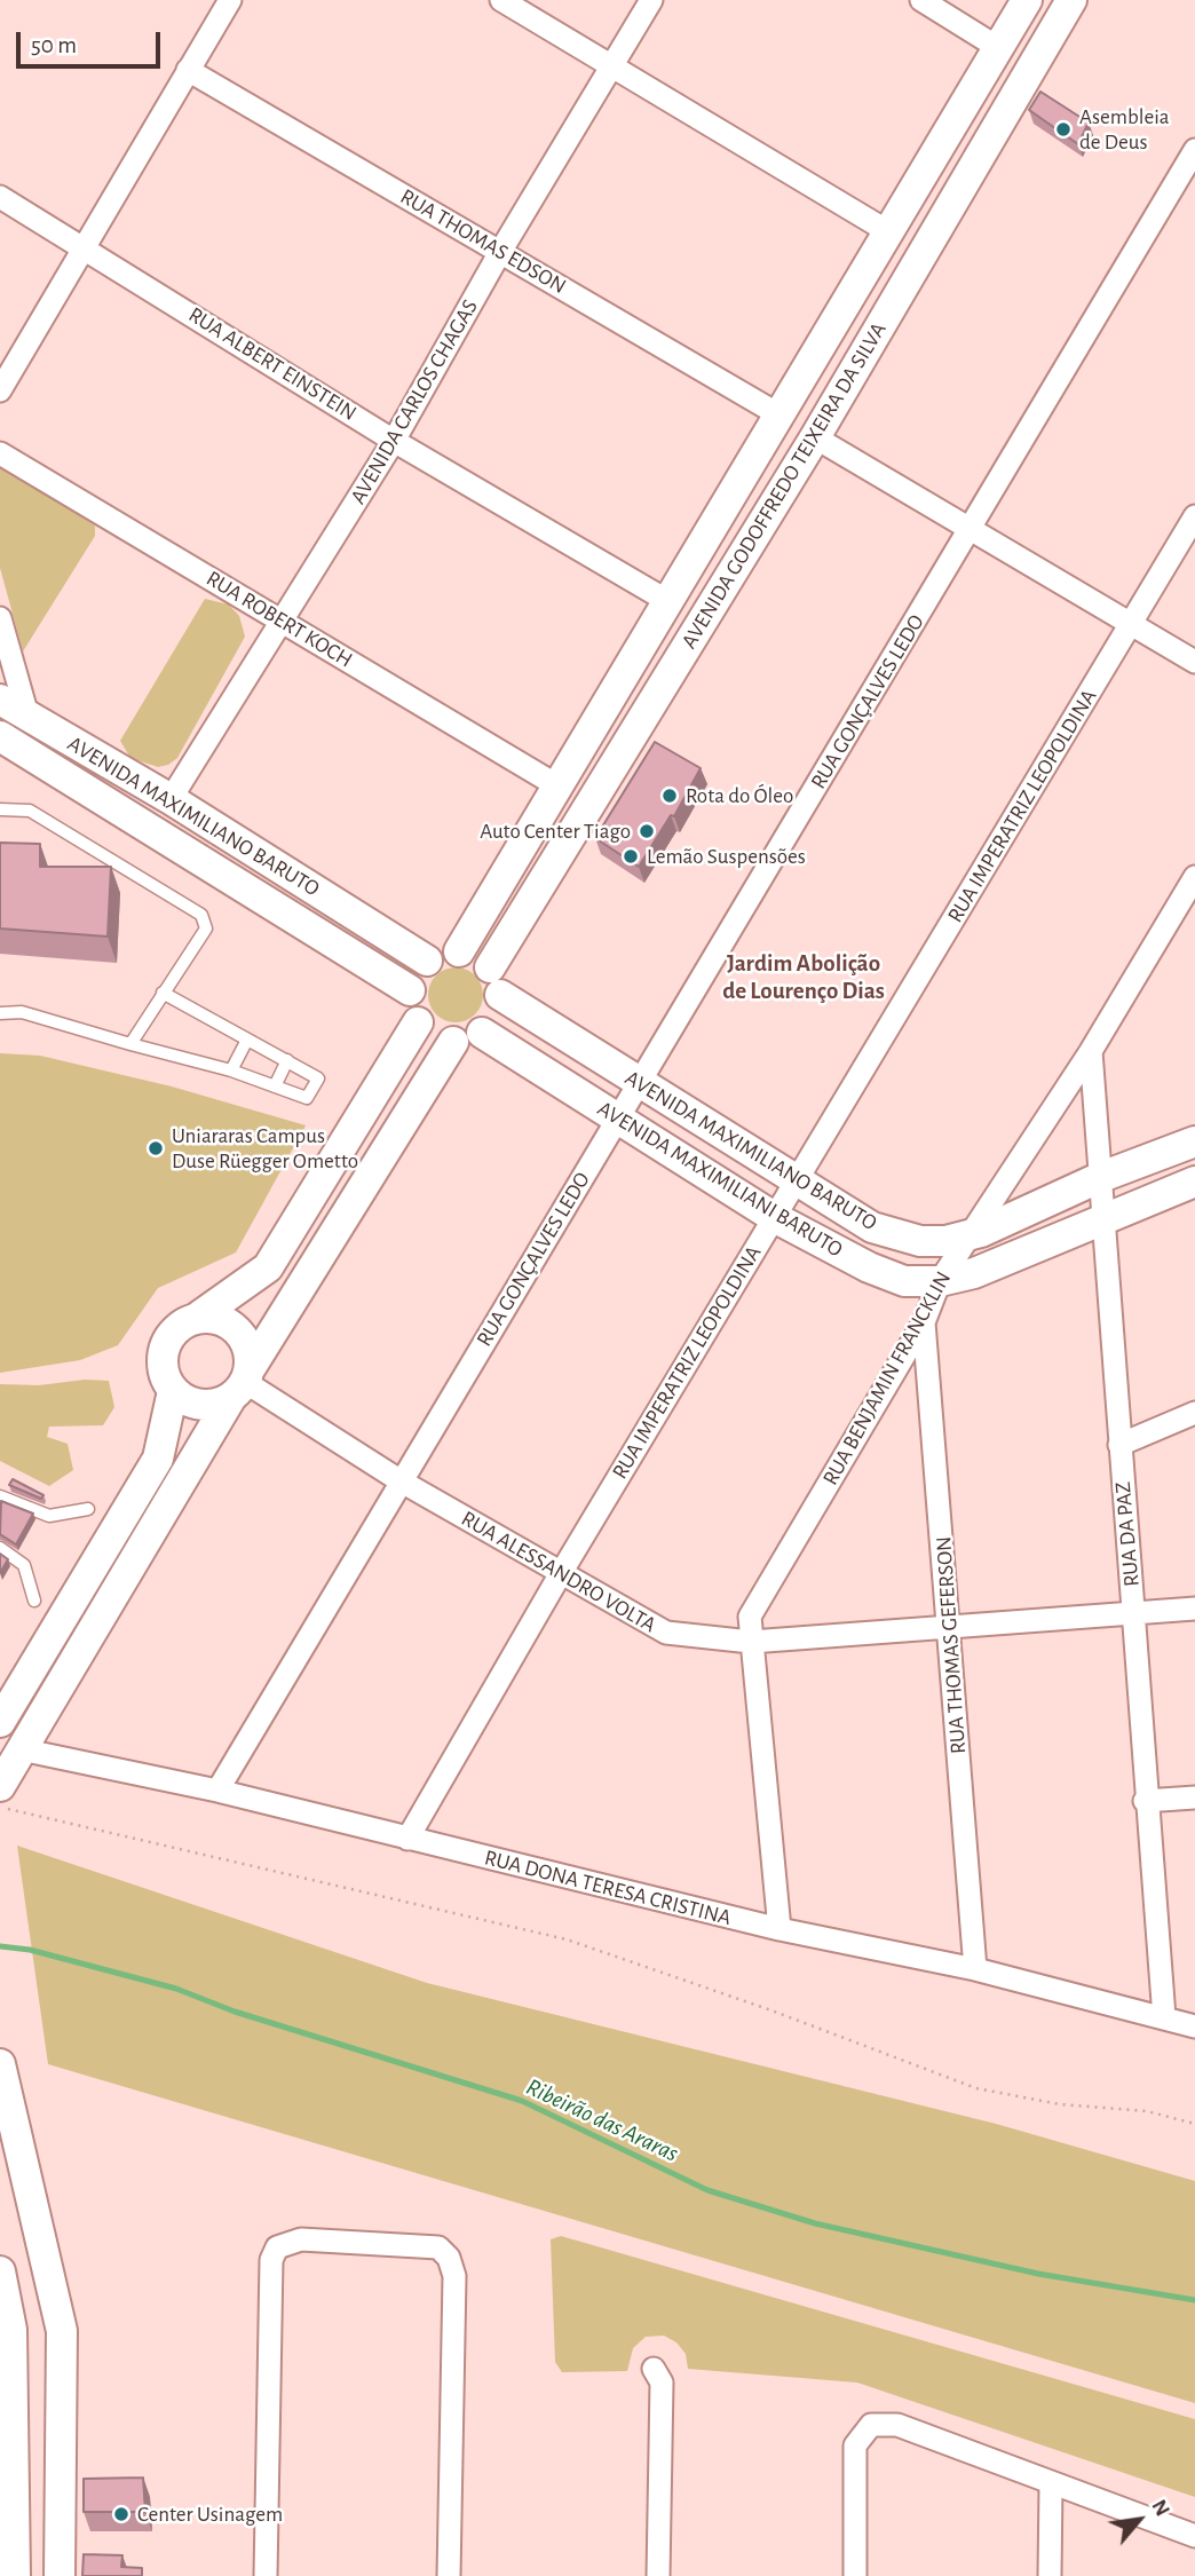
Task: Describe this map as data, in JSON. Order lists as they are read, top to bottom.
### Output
{
  "streets": {
    "street": [
      "RUA THOMAS EDSON",
      "RUA ALBERT EINSTEIN",
      "AVENIDA CARLOS CHAGAS",
      "AVENIDA GODOFFREDO TEIXEIRA DA SILVA",
      "RUA ROBERT KOCH",
      "RUA GONÇALVES LEDO",
      "RUA IMPERATRIZ LEOPOLDINA",
      "AVENIDA MAXIMILIANO BARUTO",
      "AVENIDA MAXIMILIANI BARUTO",
      "RUA BENJAMIN FRANCKLIN",
      "RUA DA PAZ",
      "RUA ALESSANDRO VOLTA",
      "RUA THOMAS GEFERSON",
      "RUA DONA TERESA CRISTINA"
    ]
  },
  "crossings": [
    ["RUA THOMAS EDSON", "AVENIDA CARLOS CHAGAS"],
    ["RUA THOMAS EDSON", "AVENIDA GODOFFREDO TEIXEIRA DA SILVA"],
    ["RUA ALBERT EINSTEIN", "AVENIDA CARLOS CHAGAS"],
    ["RUA ALBERT EINSTEIN", "AVENIDA GODOFFREDO TEIXEIRA DA SILVA"],
    ["AVENIDA CARLOS CHAGAS", "RUA ROBERT KOCH"],
    ["AVENIDA CARLOS CHAGAS", "AVENIDA MAXIMILIANO BARUTO"],
    ["AVENIDA GODOFFREDO TEIXEIRA DA SILVA", "RUA ROBERT KOCH"],
    ["AVENIDA GODOFFREDO TEIXEIRA DA SILVA", "AVENIDA MAXIMILIANO BARUTO"],
    ["AVENIDA GODOFFREDO TEIXEIRA DA SILVA", "AVENIDA MAXIMILIANI BARUTO"],
    ["RUA GONÇALVES LEDO", "AVENIDA MAXIMILIANO BARUTO"],
    ["RUA GONÇALVES LEDO", "AVENIDA MAXIMILIANI BARUTO"],
    ["RUA GONÇALVES LEDO", "RUA ALESSANDRO VOLTA"],
    ["RUA GONÇALVES LEDO", "RUA DONA TERESA CRISTINA"],
    ["RUA IMPERATRIZ LEOPOLDINA", "AVENIDA MAXIMILIANO BARUTO"],
    ["RUA IMPERATRIZ LEOPOLDINA", "AVENIDA MAXIMILIANI BARUTO"],
    ["RUA IMPERATRIZ LEOPOLDINA", "RUA ALESSANDRO VOLTA"],
    ["RUA IMPERATRIZ LEOPOLDINA", "RUA DONA TERESA CRISTINA"],
    ["AVENIDA MAXIMILIANO BARUTO", "AVENIDA MAXIMILIANI BARUTO"],
    ["AVENIDA MAXIMILIANO BARUTO", "RUA BENJAMIN FRANCKLIN"],
    ["AVENIDA MAXIMILIANO BARUTO", "RUA DA PAZ"],
    ["AVENIDA MAXIMILIANI BARUTO", "RUA BENJAMIN FRANCKLIN"],
    ["AVENIDA MAXIMILIANI BARUTO", "RUA DA PAZ"],
    ["RUA BENJAMIN FRANCKLIN", "RUA DA PAZ"],
    ["RUA BENJAMIN FRANCKLIN", "RUA ALESSANDRO VOLTA"],
    ["RUA BENJAMIN FRANCKLIN", "RUA THOMAS GEFERSON"],
    ["RUA BENJAMIN FRANCKLIN", "RUA DONA TERESA CRISTINA"],
    ["RUA DA PAZ", "RUA ALESSANDRO VOLTA"],
    ["RUA DA PAZ", "RUA DONA TERESA CRISTINA"],
    ["RUA ALESSANDRO VOLTA", "RUA THOMAS GEFERSON"],
    ["RUA THOMAS GEFERSON", "RUA DONA TERESA CRISTINA"]
  ],
  "districts": ["Jardim Abolição de Lourenço Dias"],
  "water": ["Ribeirão das Araras"],
  "places": [
    "Asembleia de Deus",
    "Rota do Óleo",
    "Auto Center Tiago",
    "Lemão Suspensões",
    "Uniararas Campus Duse Rüegger Ometto",
    "Center Usinagem"
  ],
  "scale_bar": "50 m",
  "north": "top right"
}
